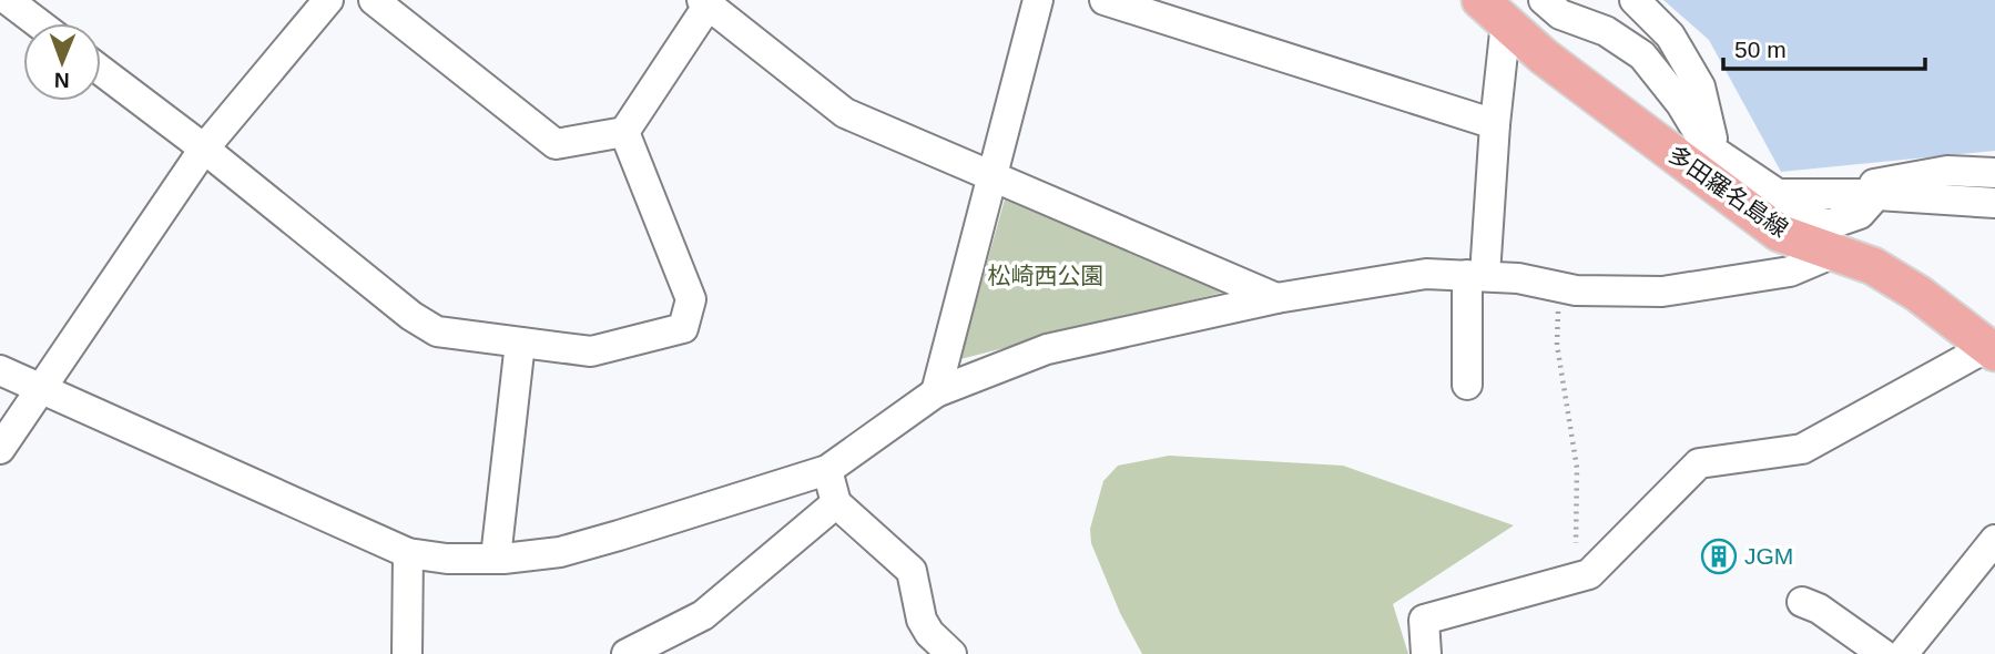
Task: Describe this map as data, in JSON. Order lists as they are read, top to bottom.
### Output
{
  "streets": {
    "main road": ["多田羅名島線"]
  },
  "parks": ["松崎西公園"],
  "places": {
    "building": ["JGM"]
  },
  "scale_bar": "50 m",
  "north": "bottom"
}
